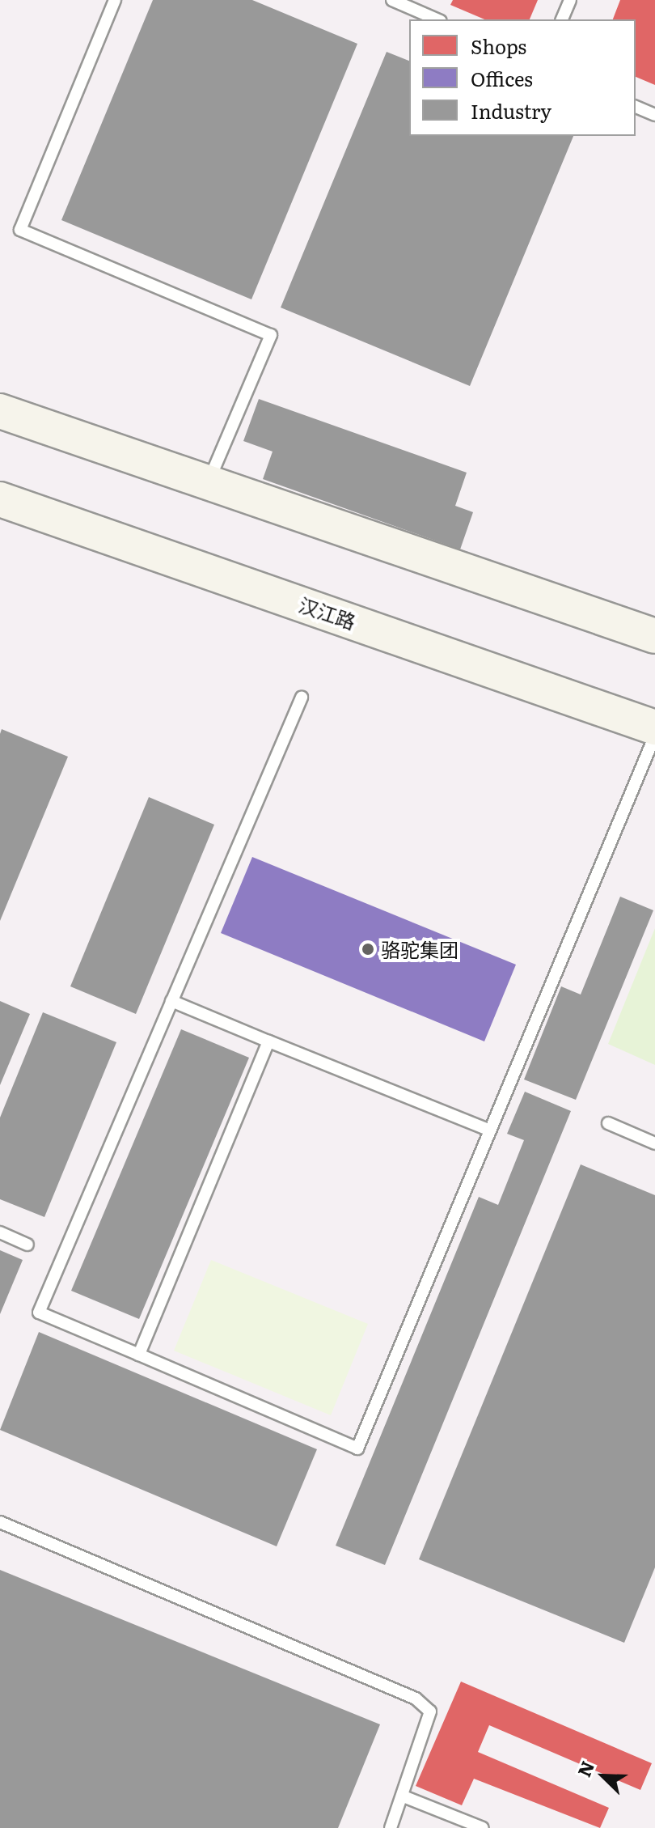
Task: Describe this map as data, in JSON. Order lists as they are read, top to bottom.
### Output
{
  "streets": {
    "main road": ["汉江路"]
  },
  "places": ["骆驼集团"],
  "legend": ["Shops", "Offices", "Industry"],
  "north": "top left"
}
